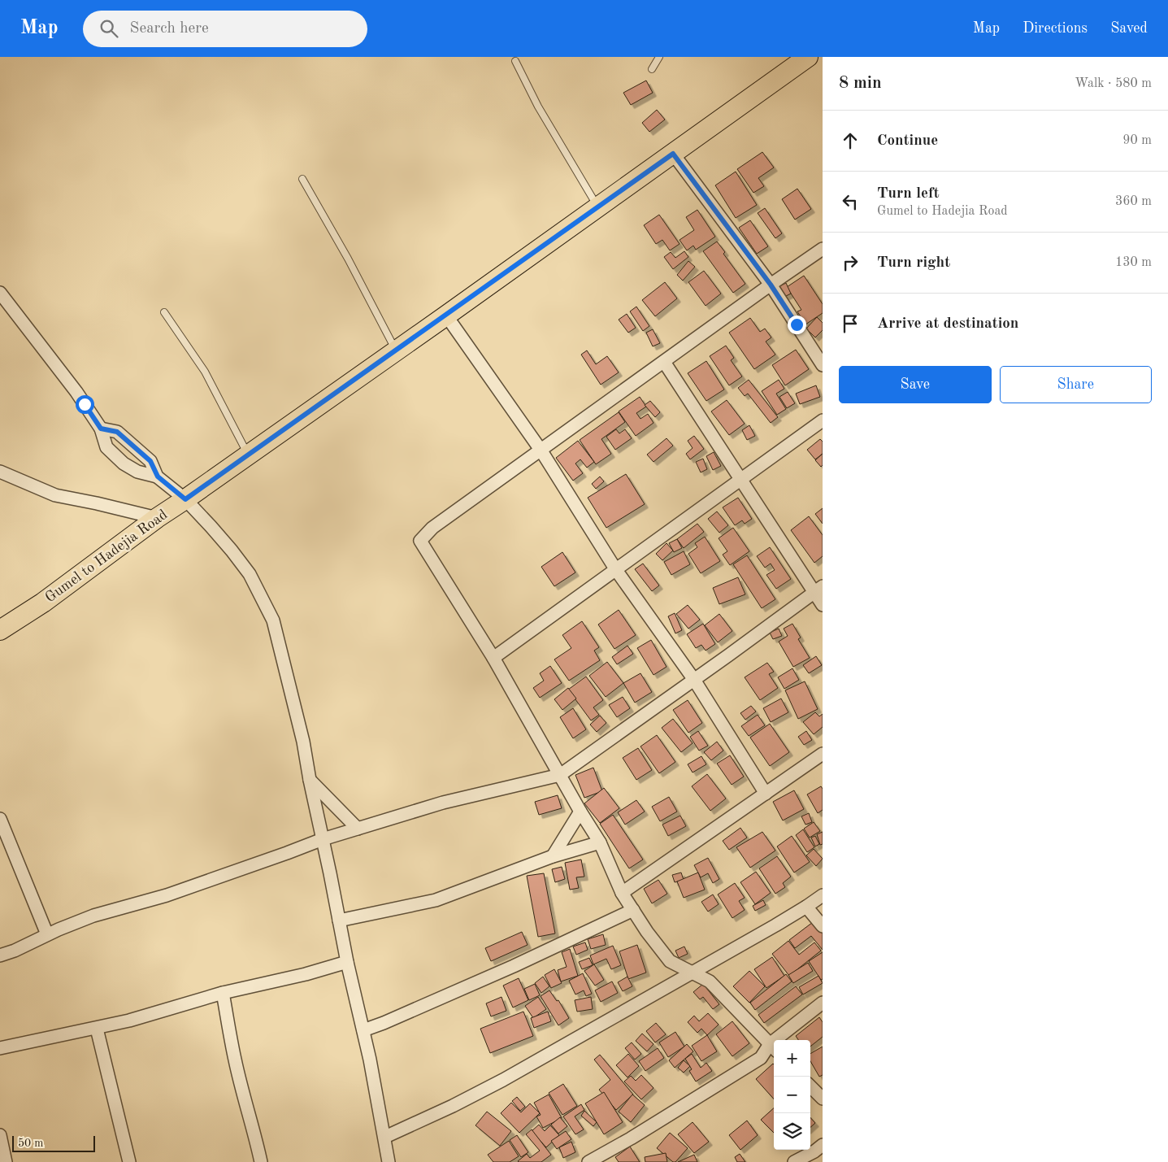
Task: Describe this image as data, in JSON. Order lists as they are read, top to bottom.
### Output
{
  "streets": {
    "main road": ["Gumel to Hadejia Road"]
  },
  "scale_bar": "50 m",
  "page": {
    "header": "Map",
    "search": "Search here",
    "nav": ["Map", "Directions", "Saved"],
    "heading": ["8 min", "Walk · 580 m"],
    "list": [
      ["Continue", "90 m"],
      ["Turn left", "Gumel to Hadejia Road", "360 m"],
      ["Turn right", "130 m"],
      "Arrive at destination"
    ],
    "buttons": ["Save", "Share"],
    "map_buttons": ["+", "−"],
    "scale": "50 m"
  }
}
